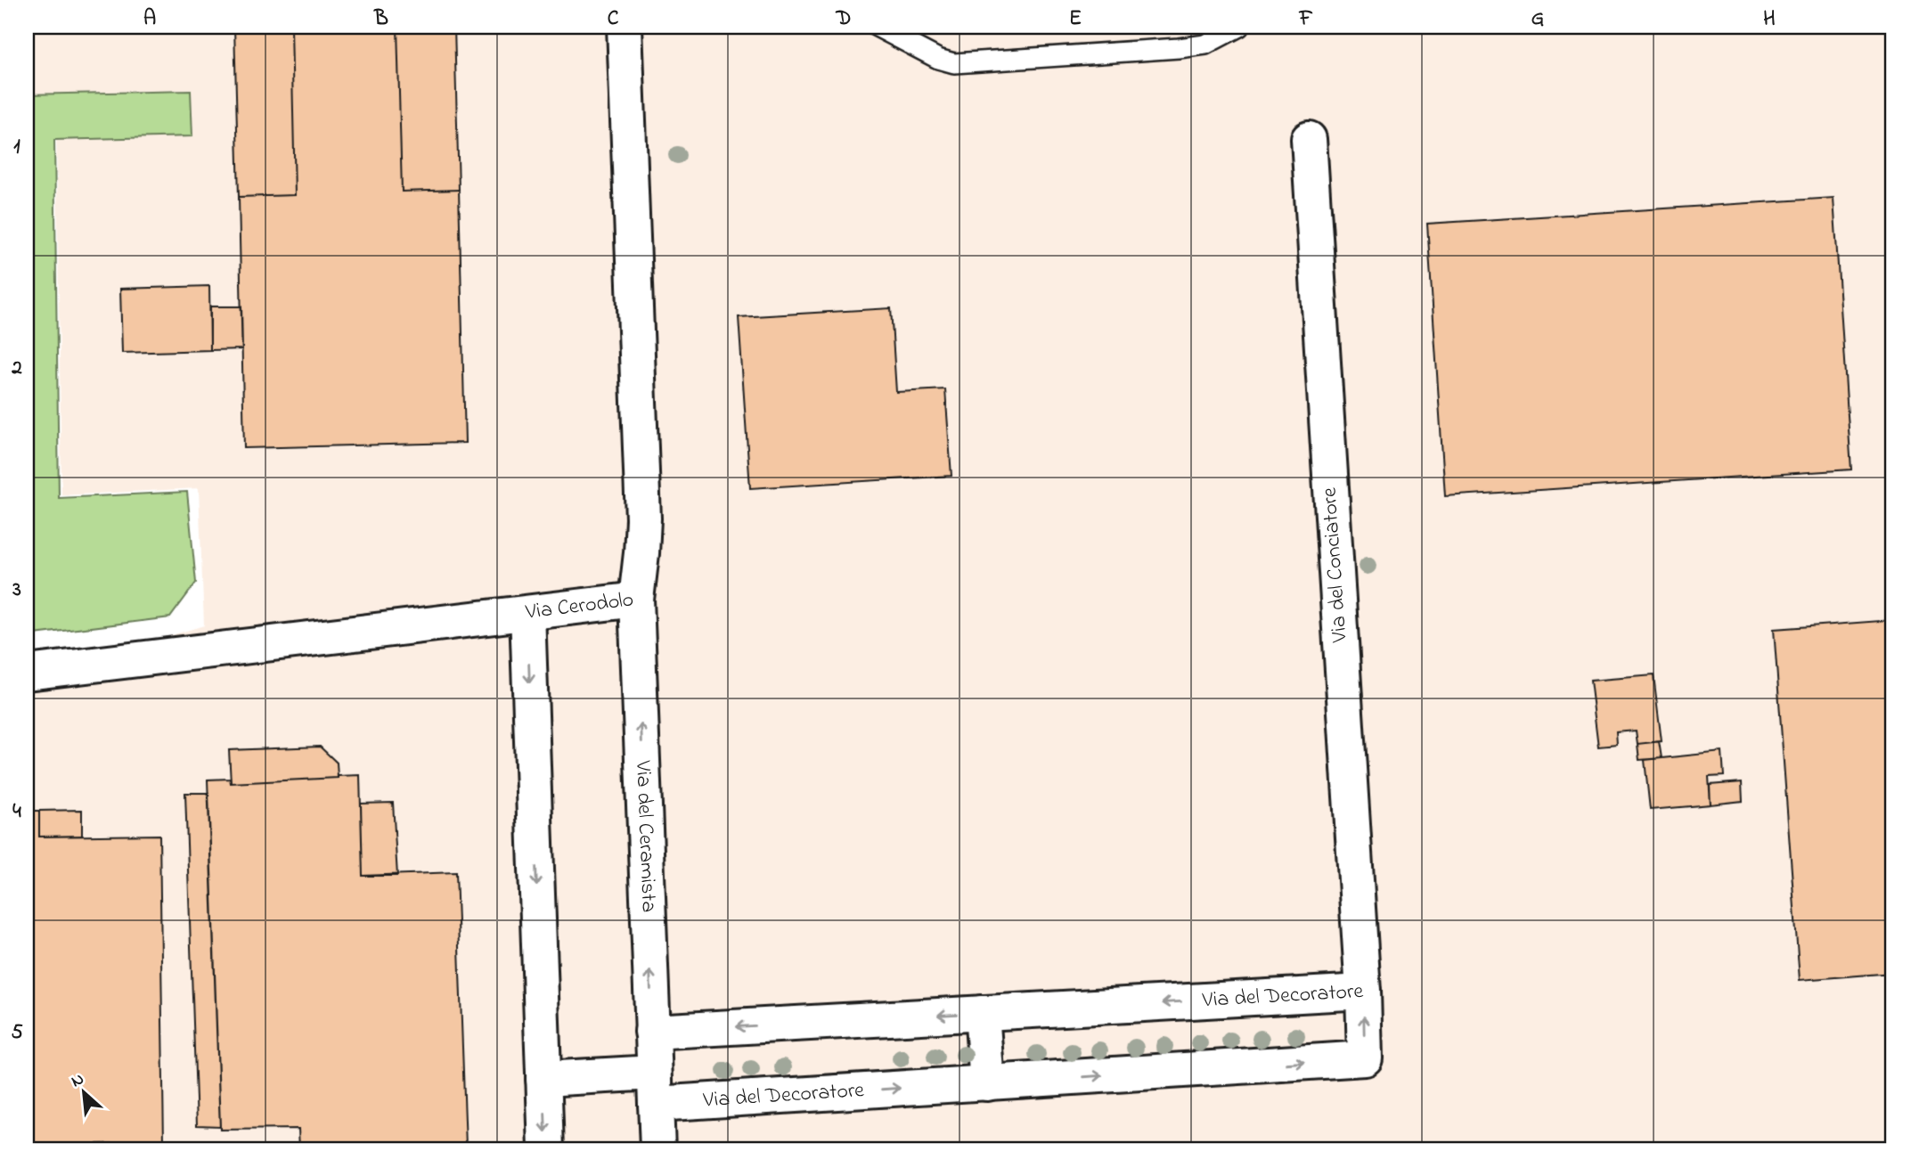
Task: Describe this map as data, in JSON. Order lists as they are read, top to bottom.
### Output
{
  "streets": {
    "street": [
      "Via del Conciatore",
      "Via Cerodolo",
      "Via del Ceramista",
      "Via del Decoratore"
    ]
  },
  "crossings": [
    ["Via del Conciatore", "Via del Decoratore"],
    ["Via Cerodolo", "Via del Ceramista"],
    ["Via del Ceramista", "Via del Decoratore"]
  ],
  "north": "top left",
  "grid": {
    "columns": [
      "A",
      "B",
      "C",
      "D",
      "E",
      "F",
      "G",
      "H"
    ],
    "rows": [
      "1",
      "2",
      "3",
      "4",
      "5"
    ]
  }
}
